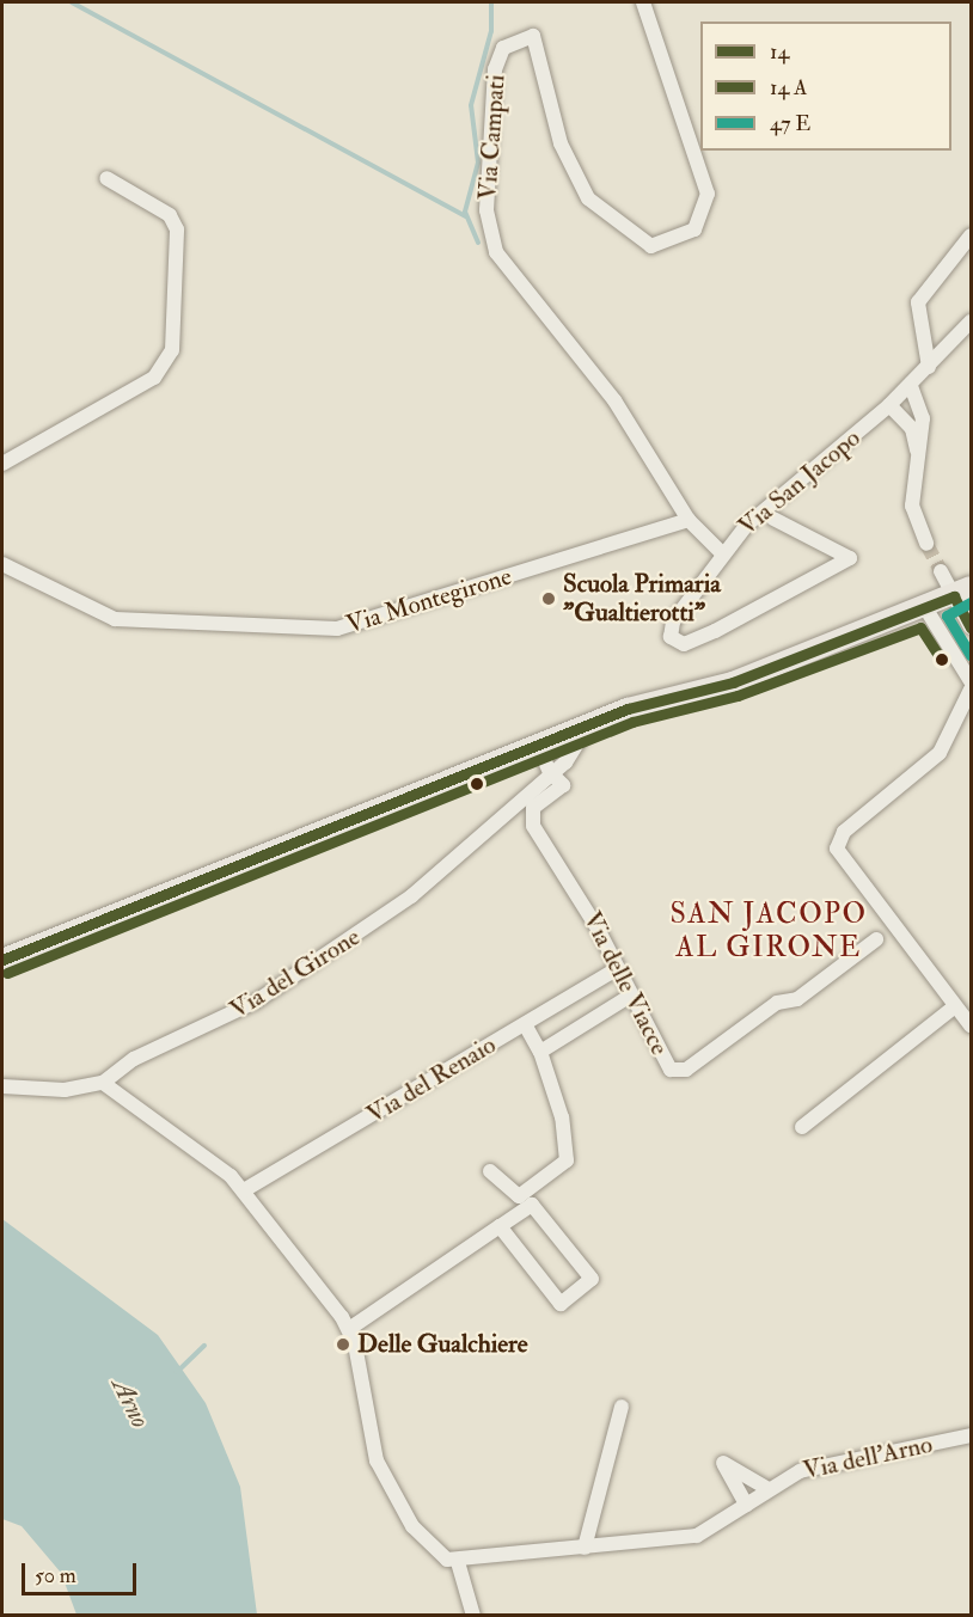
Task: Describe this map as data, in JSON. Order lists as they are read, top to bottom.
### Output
{
  "streets": {
    "street": [
      "Via Campati",
      "Via San Jacopo",
      "Via Montegirone",
      "Via del Girone",
      "Via delle Viacce",
      "Via del Renaio",
      "Via dell'Arno"
    ]
  },
  "crossings": [
    ["Via Campati", "Via San Jacopo"],
    ["Via Campati", "Via Montegirone"],
    ["Via del Girone", "Via delle Viacce"],
    ["Via delle Viacce", "Via del Renaio"]
  ],
  "districts": ["SAN JACOPO AL GIRONE"],
  "water": ["Arno"],
  "places": ["Scuola Primaria \"Gualtierotti\"", "Delle Gualchiere"],
  "lines": ["transit line 14"],
  "legend": ["14", "14 A", "47 E"],
  "scale_bar": "50 m"
}
